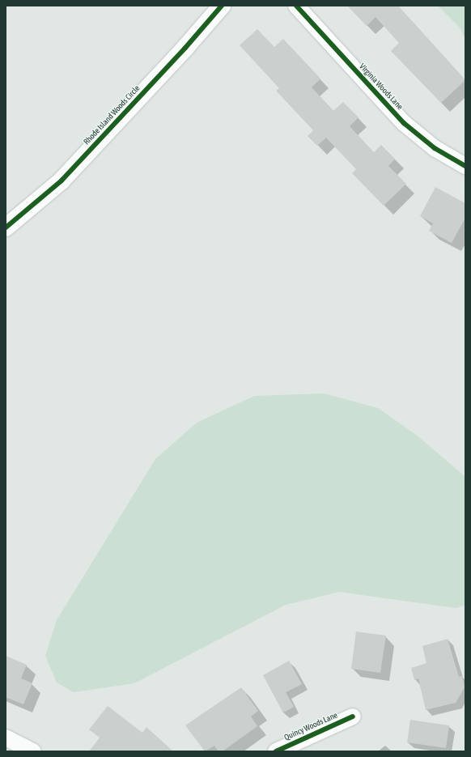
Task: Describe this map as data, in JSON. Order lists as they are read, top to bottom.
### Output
{
  "streets": {
    "street": ["Virginia Woods Lane", "Rhode Island Woods Circle", "Quincy Woods Lane"]
  }
}
